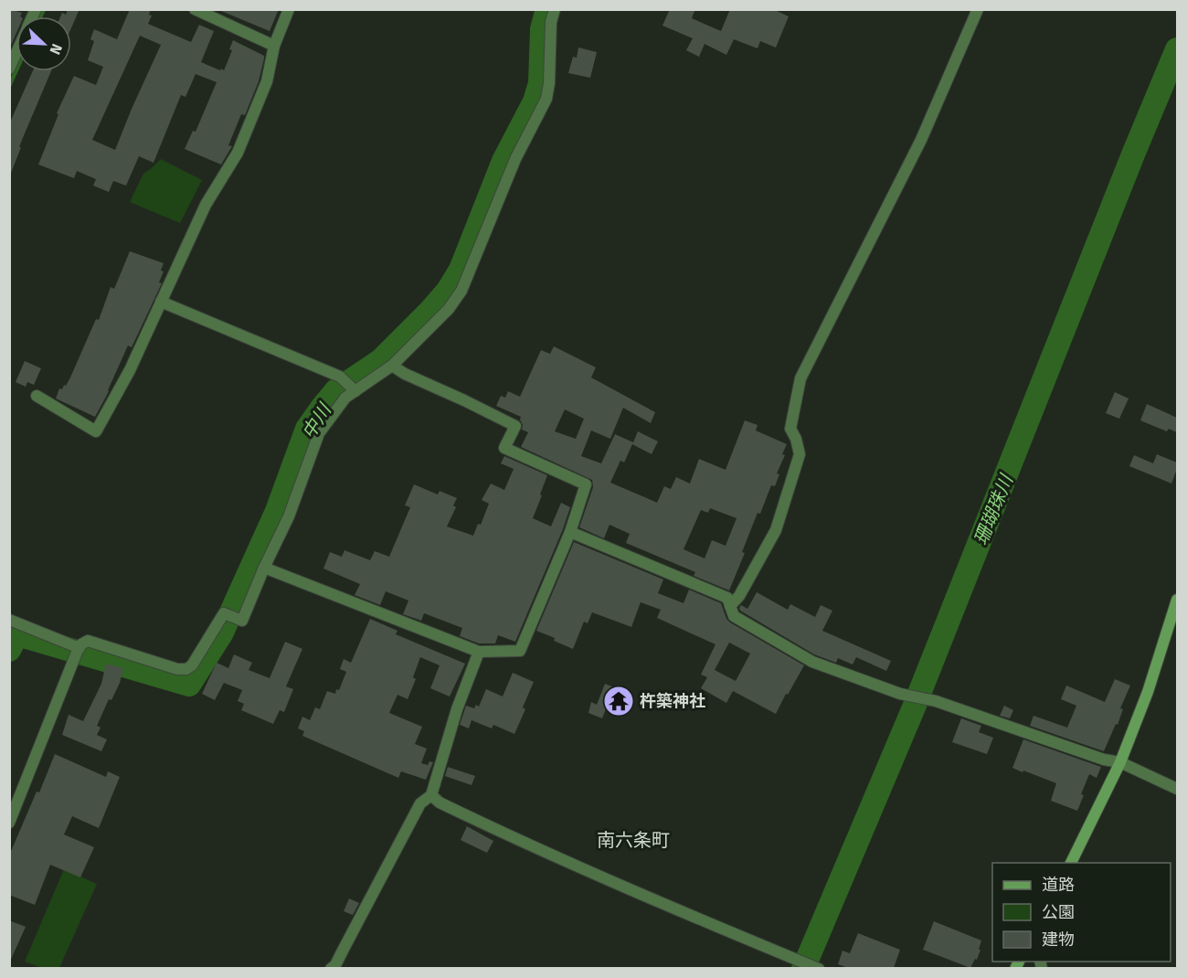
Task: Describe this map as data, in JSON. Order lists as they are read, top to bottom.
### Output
{
  "districts": ["南六条町"],
  "water": ["中川", "珊瑚珠川"],
  "places": {
    "temple": ["杵築神社"]
  },
  "legend": ["道路", "公園", "建物"],
  "north": "bottom right"
}
